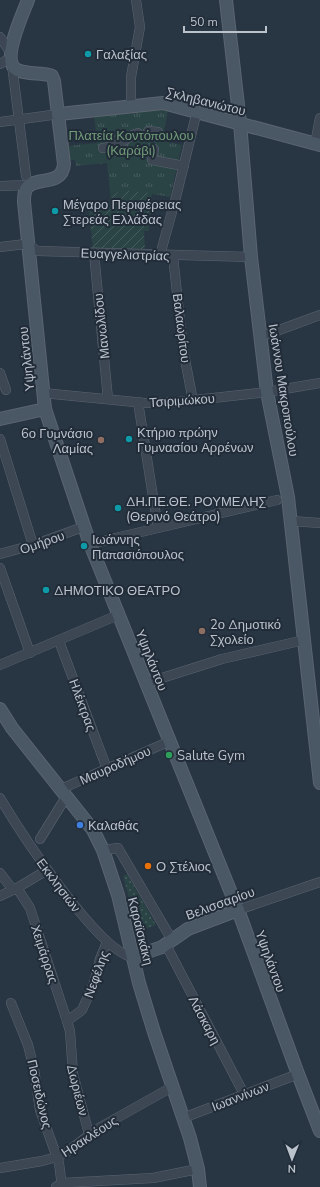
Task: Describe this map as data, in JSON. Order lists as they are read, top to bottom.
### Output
{
  "streets": {
    "street": [
      "Σκληβανιώτου",
      "Ευαγγελιστρίας",
      "Μανωλίδου",
      "Βαλαωρίτου",
      "Υψηλάντου",
      "Ιωάννου Μακροπούλου",
      "Τσιριμώκου",
      "Ομήρου",
      "Ηλέκτρας",
      "Μαυροδήμου",
      "Εκκλησιών",
      "Βελισσαρίου",
      "Καραϊσκάκη",
      "Χειμάρρας",
      "Νεφέλης",
      "Λάσκαρη",
      "Δωριέων",
      "Ποσειδώνος",
      "Ιωαννίνων",
      "Ηρακλέους"
    ]
  },
  "crossings": [
    ["Σκληβανιώτου", "Ιωάννου Μακροπούλου"],
    ["Ευαγγελιστρίας", "Μανωλίδου"],
    ["Ευαγγελιστρίας", "Βαλαωρίτου"],
    ["Ευαγγελιστρίας", "Υψηλάντου"],
    ["Ευαγγελιστρίας", "Ιωάννου Μακροπούλου"],
    ["Μανωλίδου", "Τσιριμώκου"],
    ["Βαλαωρίτου", "Τσιριμώκου"],
    ["Υψηλάντου", "Τσιριμώκου"],
    ["Υψηλάντου", "Ομήρου"],
    ["Υψηλάντου", "Μαυροδήμου"],
    ["Υψηλάντου", "Βελισσαρίου"],
    ["Υψηλάντου", "Ιωαννίνων"],
    ["Ιωάννου Μακροπούλου", "Τσιριμώκου"],
    ["Ηλέκτρας", "Μαυροδήμου"],
    ["Μαυροδήμου", "Καραϊσκάκη"],
    ["Εκκλησιών", "Βελισσαρίου"],
    ["Εκκλησιών", "Καραϊσκάκη"],
    ["Εκκλησιών", "Νεφέλης"],
    ["Βελισσαρίου", "Καραϊσκάκη"],
    ["Βελισσαρίου", "Λάσκαρη"],
    ["Καραϊσκάκη", "Λάσκαρη"],
    ["Καραϊσκάκη", "Ιωαννίνων"],
    ["Καραϊσκάκη", "Ηρακλέους"],
    ["Χειμάρρας", "Νεφέλης"],
    ["Χειμάρρας", "Δωριέων"],
    ["Νεφέλης", "Δωριέων"],
    ["Λάσκαρη", "Ιωαννίνων"],
    ["Δωριέων", "Ηρακλέους"],
    ["Ποσειδώνος", "Ηρακλέους"]
  ],
  "parks": ["Πλατεία Κοντόπουλου (Καράβι)"],
  "places": [
    "Γαλαξίας",
    "Μέγαρο Περιφέρειας Στερεάς Ελλάδας",
    "Κτήριο πρώην Γυμνασίου Αρρένων",
    "6ο Γυμνάσιο Λαμίας",
    "ΔΗ.ΠΕ.ΘΕ. ΡΟΥΜΕΛΗΣ (Θερινό Θεάτρο)",
    "Ιωάννης Παπασιόπουλος",
    "ΔΗΜΟΤΙΚΟ ΘΕΑΤΡΟ",
    "2ο Δημοτικό Σχολείο",
    "Salute Gym",
    "Καλαθάς",
    "Ο Στέλιος"
  ],
  "scale_bar": "50 m",
  "north": "bottom"
}
